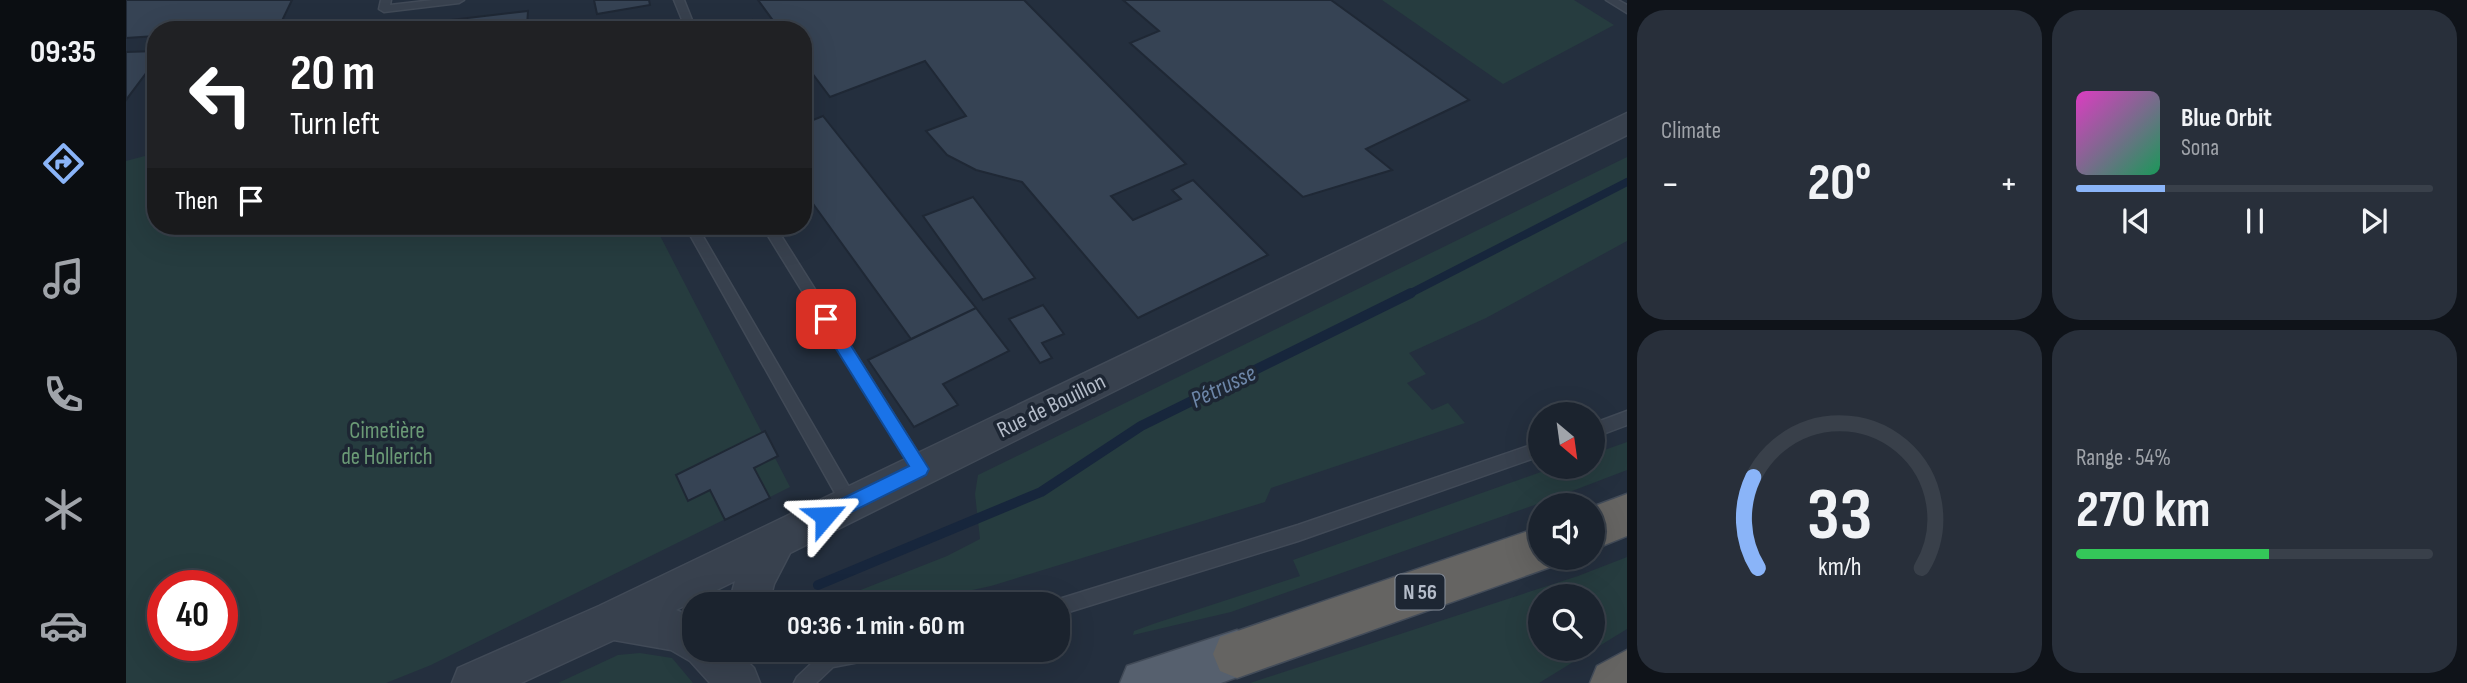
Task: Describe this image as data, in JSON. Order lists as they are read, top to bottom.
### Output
{
  "streets": {
    "highway": ["N 56"],
    "street": ["Rue de Bouillon"]
  },
  "water": ["Pétrusse"],
  "parks": ["Cimetière de Hollerich"],
  "north": "bottom right",
  "page": {
    "tabs": "09:35",
    "tile": [
      "Climate",
      ["Range · 54%", "270 km"]
    ],
    "turn": ["20 m", "Turn left"],
    "song": ["Blue Orbit", "Sona"],
    "heat": ["−", "20°", "+"],
    "then": "Then",
    "limit": "40",
    "trip": "09:36 · 1 min · 60 m",
    "gauge": ["33", "km/h"]
  }
}
